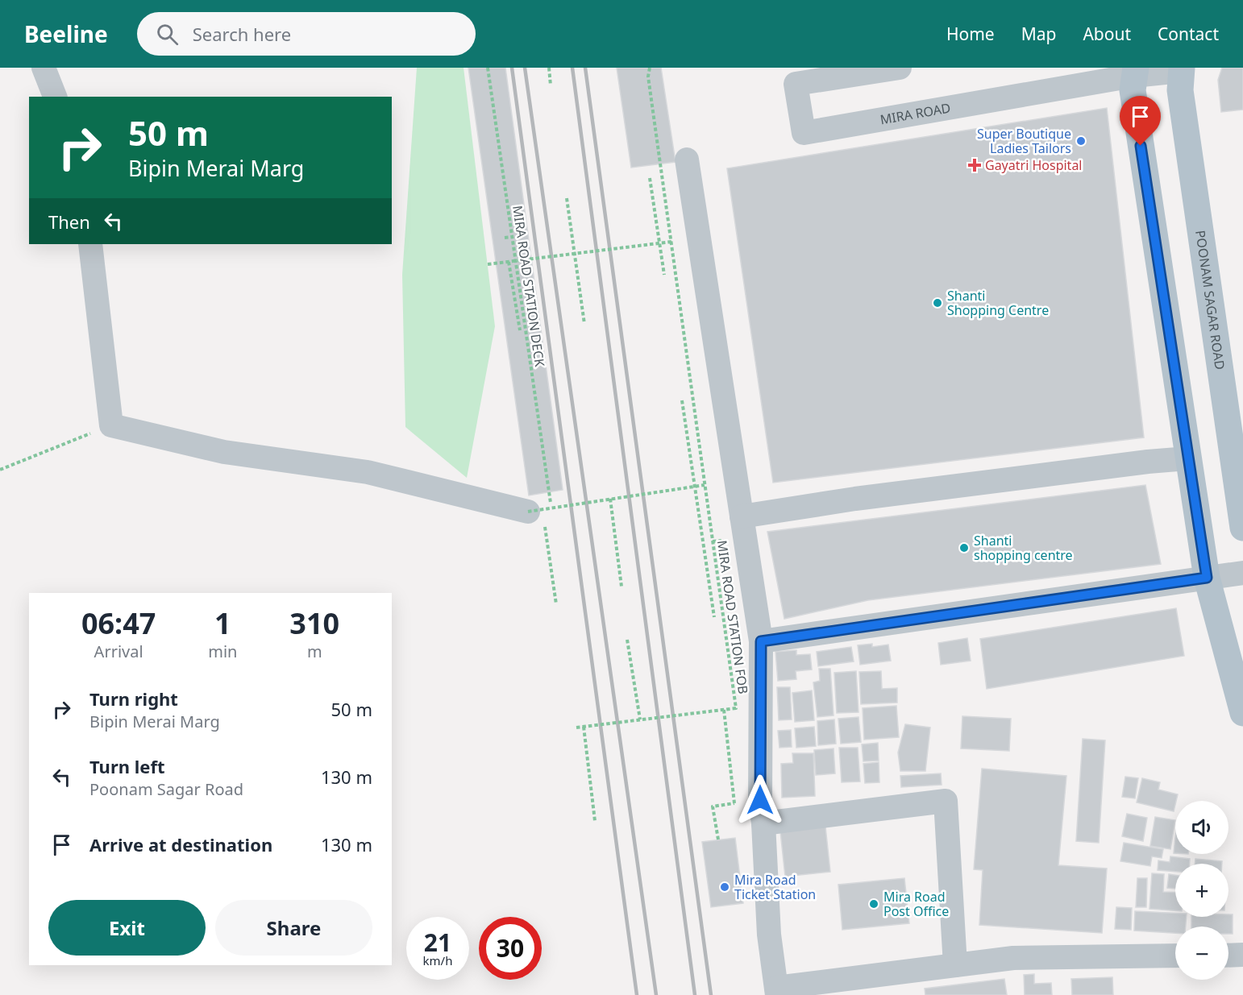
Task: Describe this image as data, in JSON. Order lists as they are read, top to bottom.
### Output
{
  "streets": {
    "main road": ["POONAM SAGAR ROAD"],
    "street": ["MIRA ROAD"],
    "path": ["MIRA ROAD STATION DECK", "MIRA ROAD STATION FOB"]
  },
  "crossings": [
    ["MIRA ROAD", "POONAM SAGAR ROAD"]
  ],
  "places": {
    "other": [
      "Super Boutique Ladies Tailors",
      "Shanti Shopping Centre",
      "Shanti shopping centre",
      "Mira Road Ticket Station",
      "Mira Road Post Office"
    ],
    "health": ["Gayatri Hospital"]
  },
  "page": {
    "header": "Beeline",
    "search": "Search here",
    "nav": [
      "Home",
      "Map",
      "About",
      "Contact"
    ],
    "turn": ["50 m", "Bipin Merai Marg"],
    "then": "Then",
    "eta": [
      "06:47",
      "Arrival",
      "1",
      "min",
      "310",
      "m"
    ],
    "list": [
      {
        "name": "Turn right",
        "note": "Bipin Merai Marg",
        "value": "50 m"
      },
      {
        "name": "Turn left",
        "note": "Poonam Sagar Road",
        "value": "130 m"
      },
      {
        "name": "Arrive at destination",
        "value": "130 m"
      }
    ],
    "map_buttons": ["+", "−"],
    "buttons": ["Exit", "Share"],
    "speed": "21 km/h",
    "limit": "30"
  }
}
